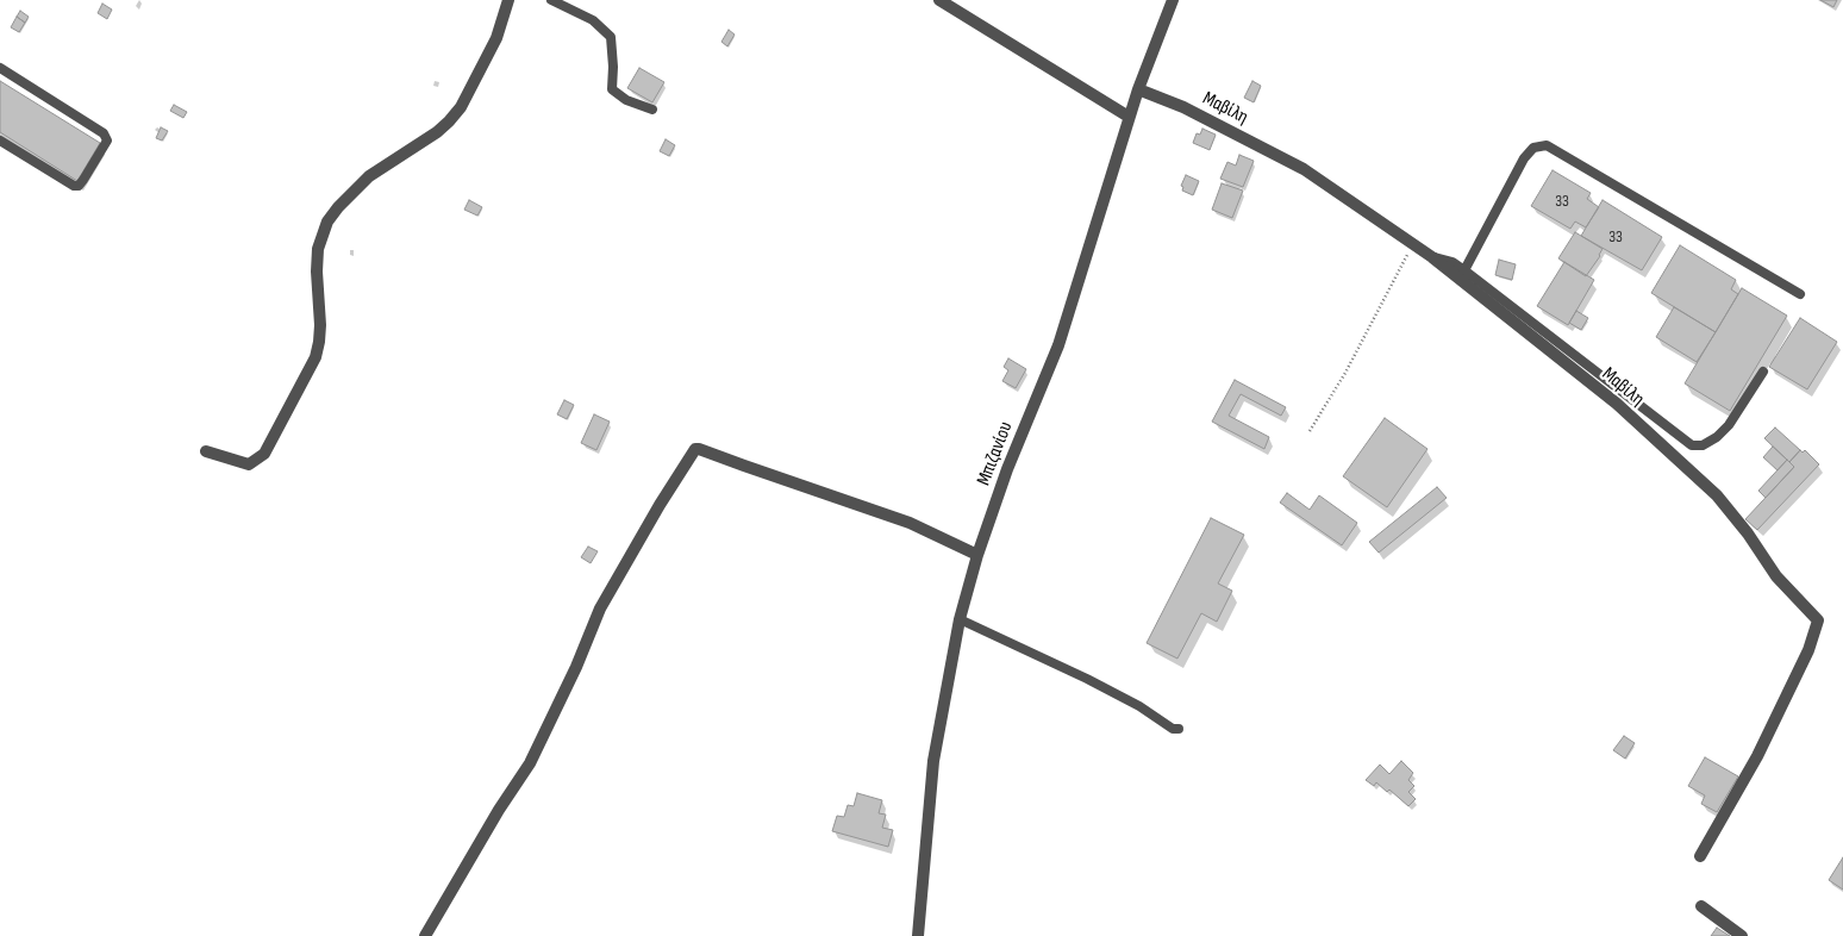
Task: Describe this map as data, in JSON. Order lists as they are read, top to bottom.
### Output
{
  "streets": {
    "street": ["Μαβίλη", "Μπιζανίου"]
  },
  "crossings": [
    ["Μαβίλη", "Μπιζανίου"]
  ],
  "house_numbers": ["33", "33"]
}
